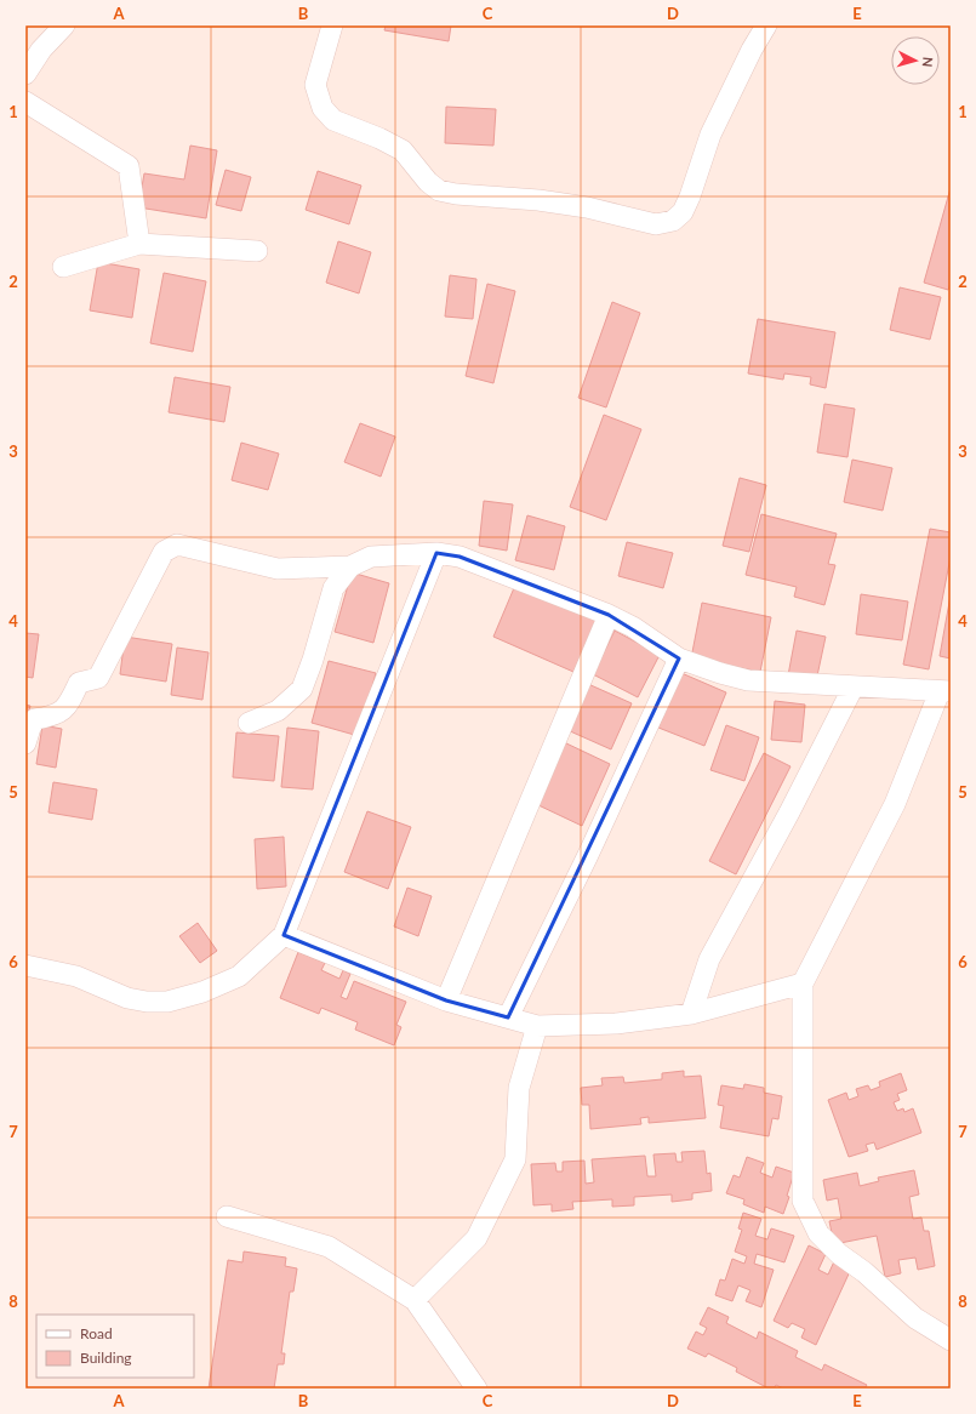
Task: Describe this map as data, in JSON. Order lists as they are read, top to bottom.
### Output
{
  "legend": ["Road", "Building"],
  "north": "right",
  "grid": {
    "columns": [
      "A",
      "B",
      "C",
      "D",
      "E"
    ],
    "rows": [
      "1",
      "2",
      "3",
      "4",
      "5",
      "6",
      "7",
      "8"
    ]
  }
}
